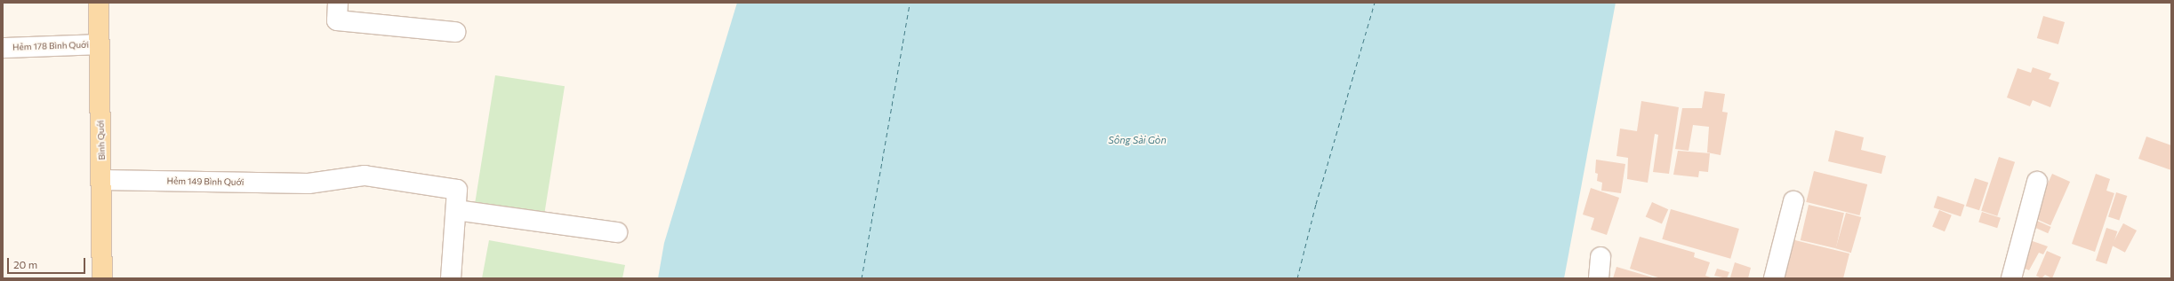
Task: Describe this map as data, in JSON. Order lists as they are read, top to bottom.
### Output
{
  "streets": {
    "main road": ["Bình Quới"],
    "street": ["Hẻm 178 Bình Quới", "Hẻm 149 Bình Quới"]
  },
  "crossings": [
    ["Hẻm 178 Bình Quới", "Bình Quới"],
    ["Bình Quới", "Hẻm 149 Bình Quới"]
  ],
  "water": ["Sông Sài Gòn"],
  "scale_bar": "20 m"
}
